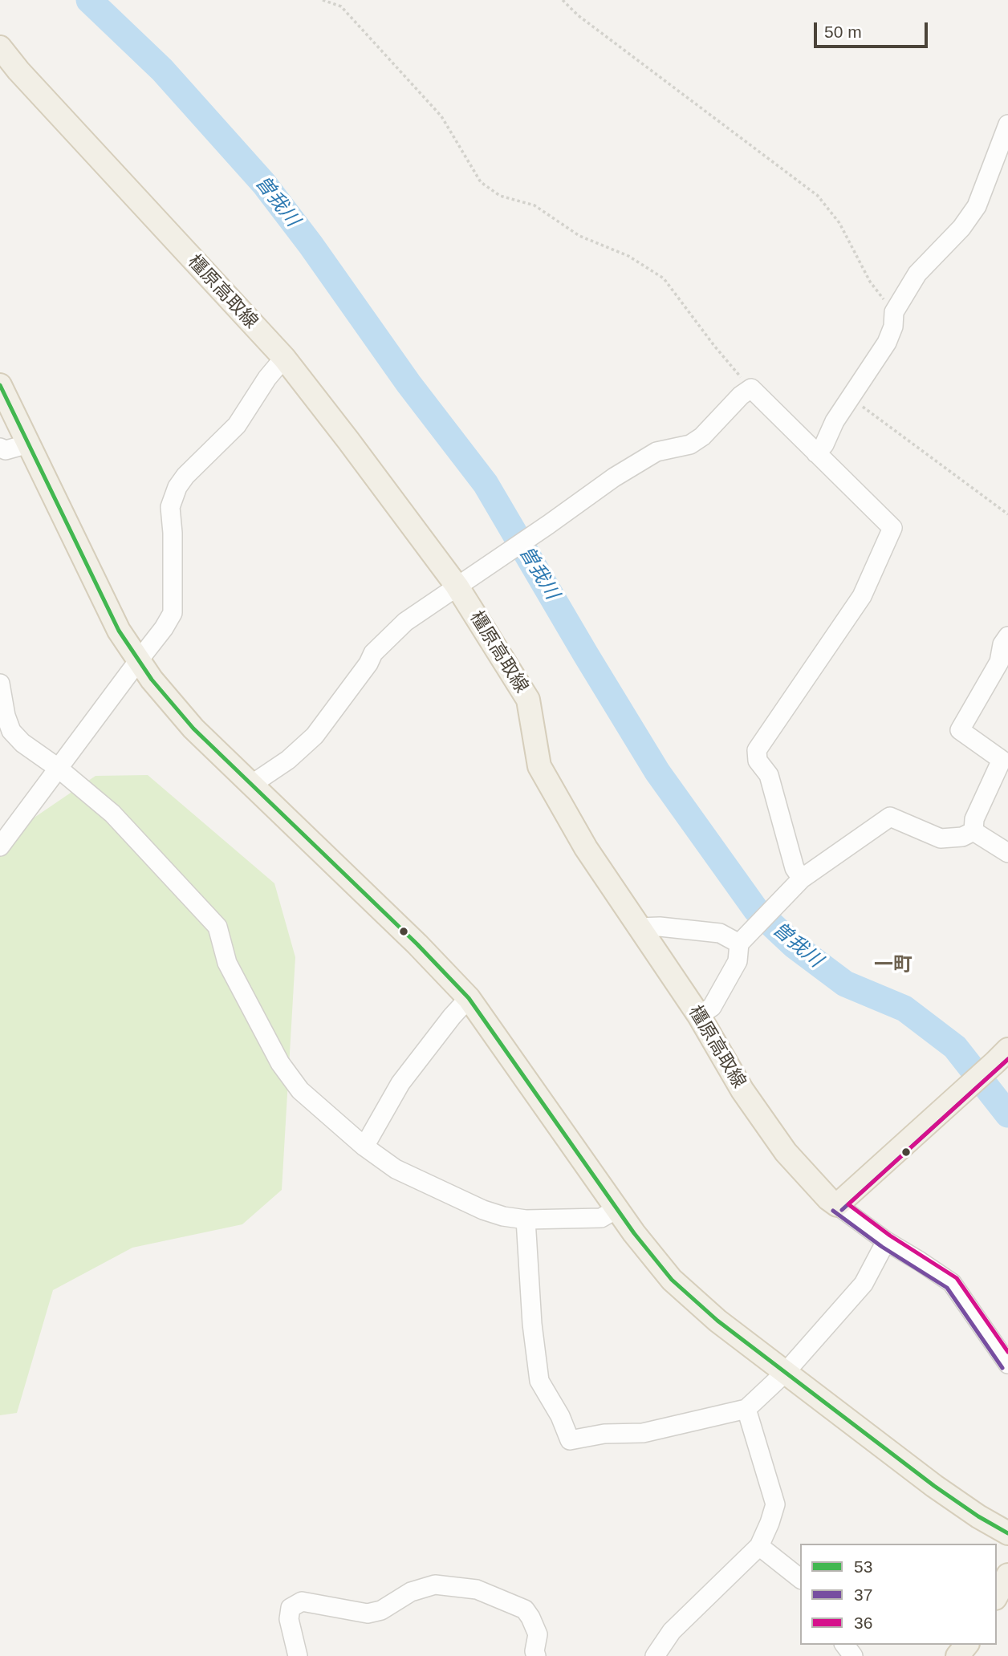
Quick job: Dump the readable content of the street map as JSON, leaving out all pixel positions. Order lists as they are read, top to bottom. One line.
{"streets":{"main road":["橿原高取線"]},"districts":["一町"],"water":["曽我川"],"lines":["transit line 53","transit line 37","transit line 36"],"legend":["53","37","36"],"scale_bar":"50 m"}
